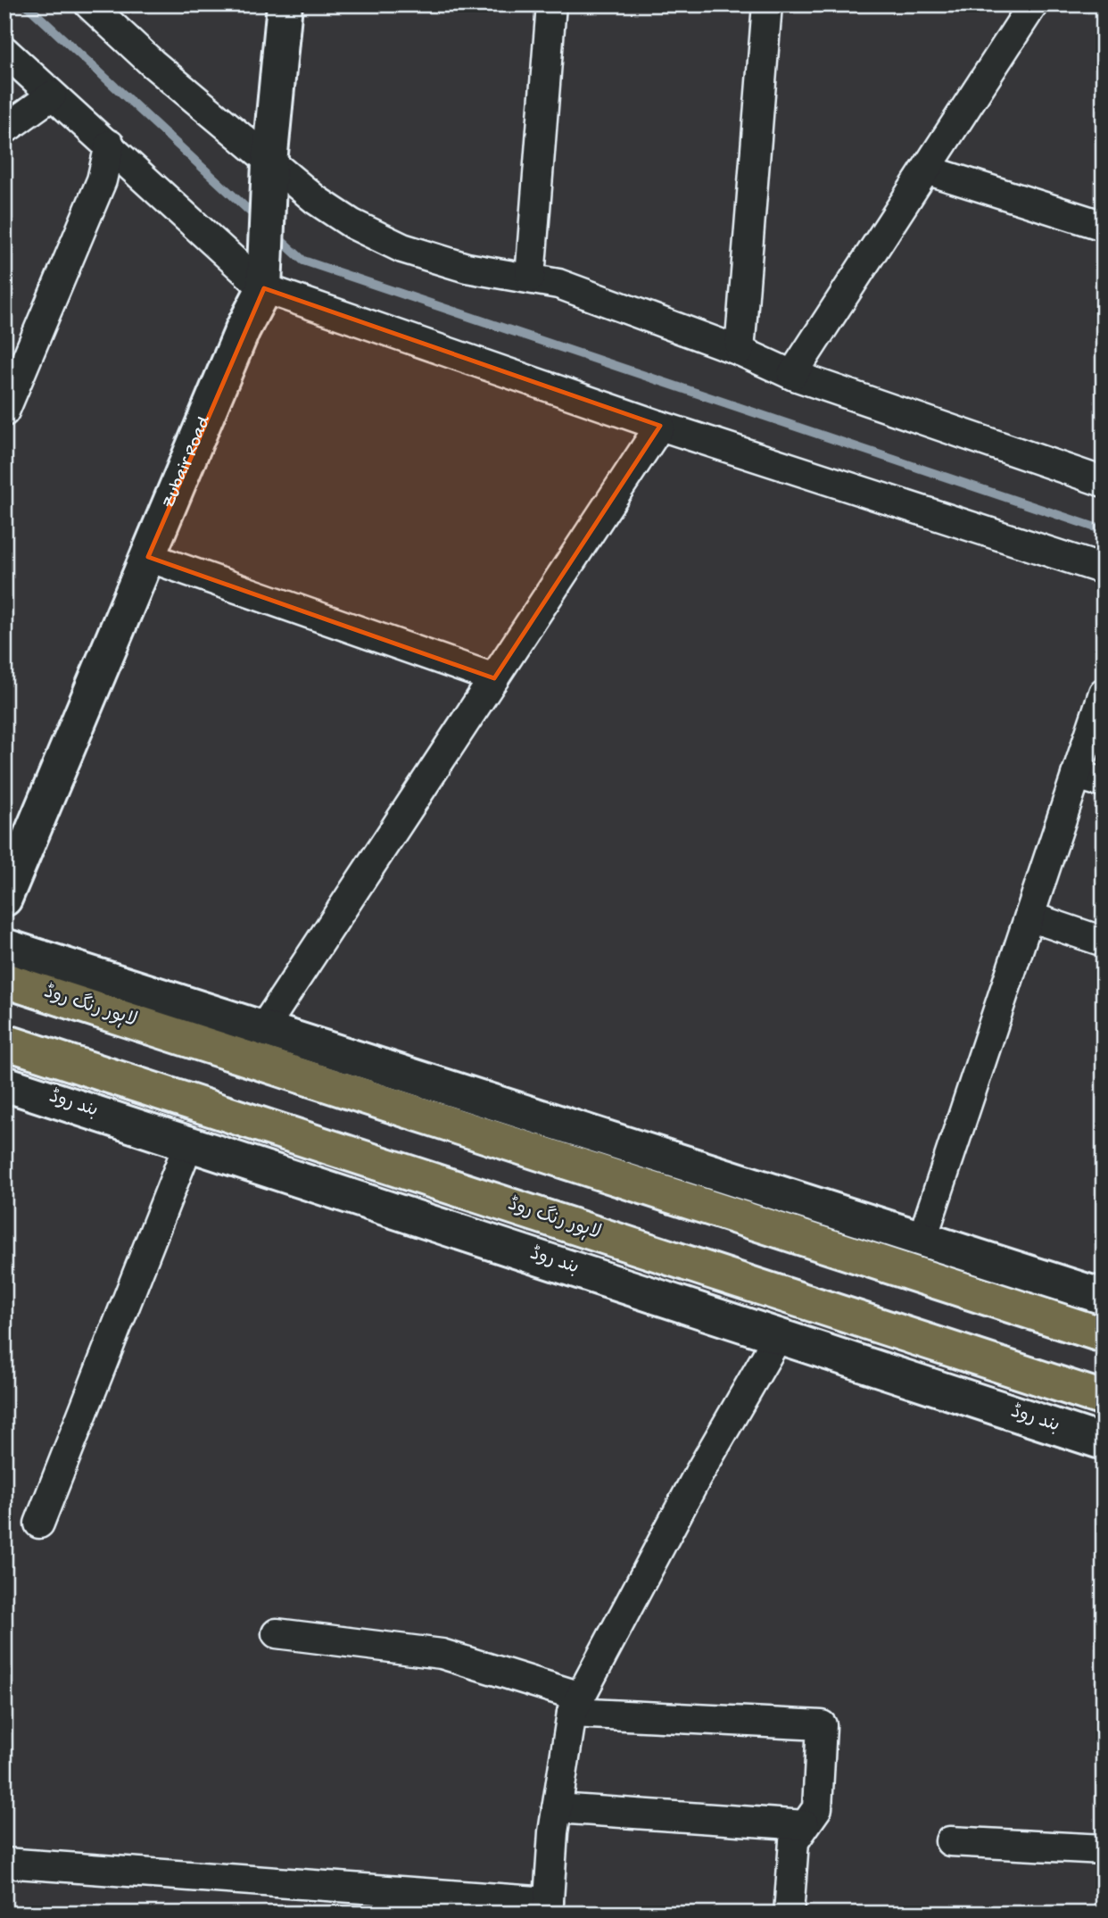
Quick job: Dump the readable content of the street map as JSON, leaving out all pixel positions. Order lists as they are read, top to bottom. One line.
{"streets":{"highway":["لاہور رنگ روڈ"],"main road":["Zubair Road","بند روڈ"]}}
